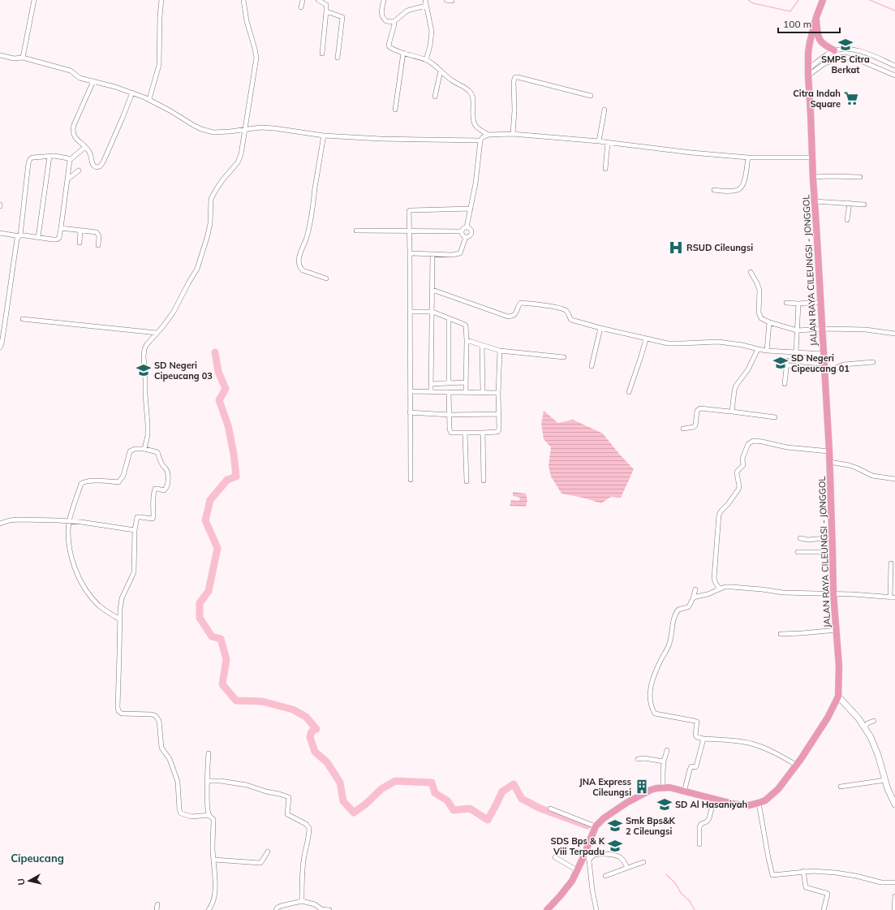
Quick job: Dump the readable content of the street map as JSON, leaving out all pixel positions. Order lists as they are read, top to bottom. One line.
{"streets":{"main road":["JALAN RAYA CILEUNGSI - JONGGOL"]},"districts":["Cipeucang"],"places":{"school or university":["SMPS Citra Berkat","SD Negeri Cipeucang 01","SD Negeri Cipeucang 03","SD Al Hasaniyah","Smk Bps&K 2 Cileungsi","SDS Bps & K Viii Terpadu"],"supermarket":["Citra Indah Square"],"hospital":["RSUD Cileungsi"],"building":["JNA Express Cileungsi"]},"scale_bar":"100 m","north":"left"}
